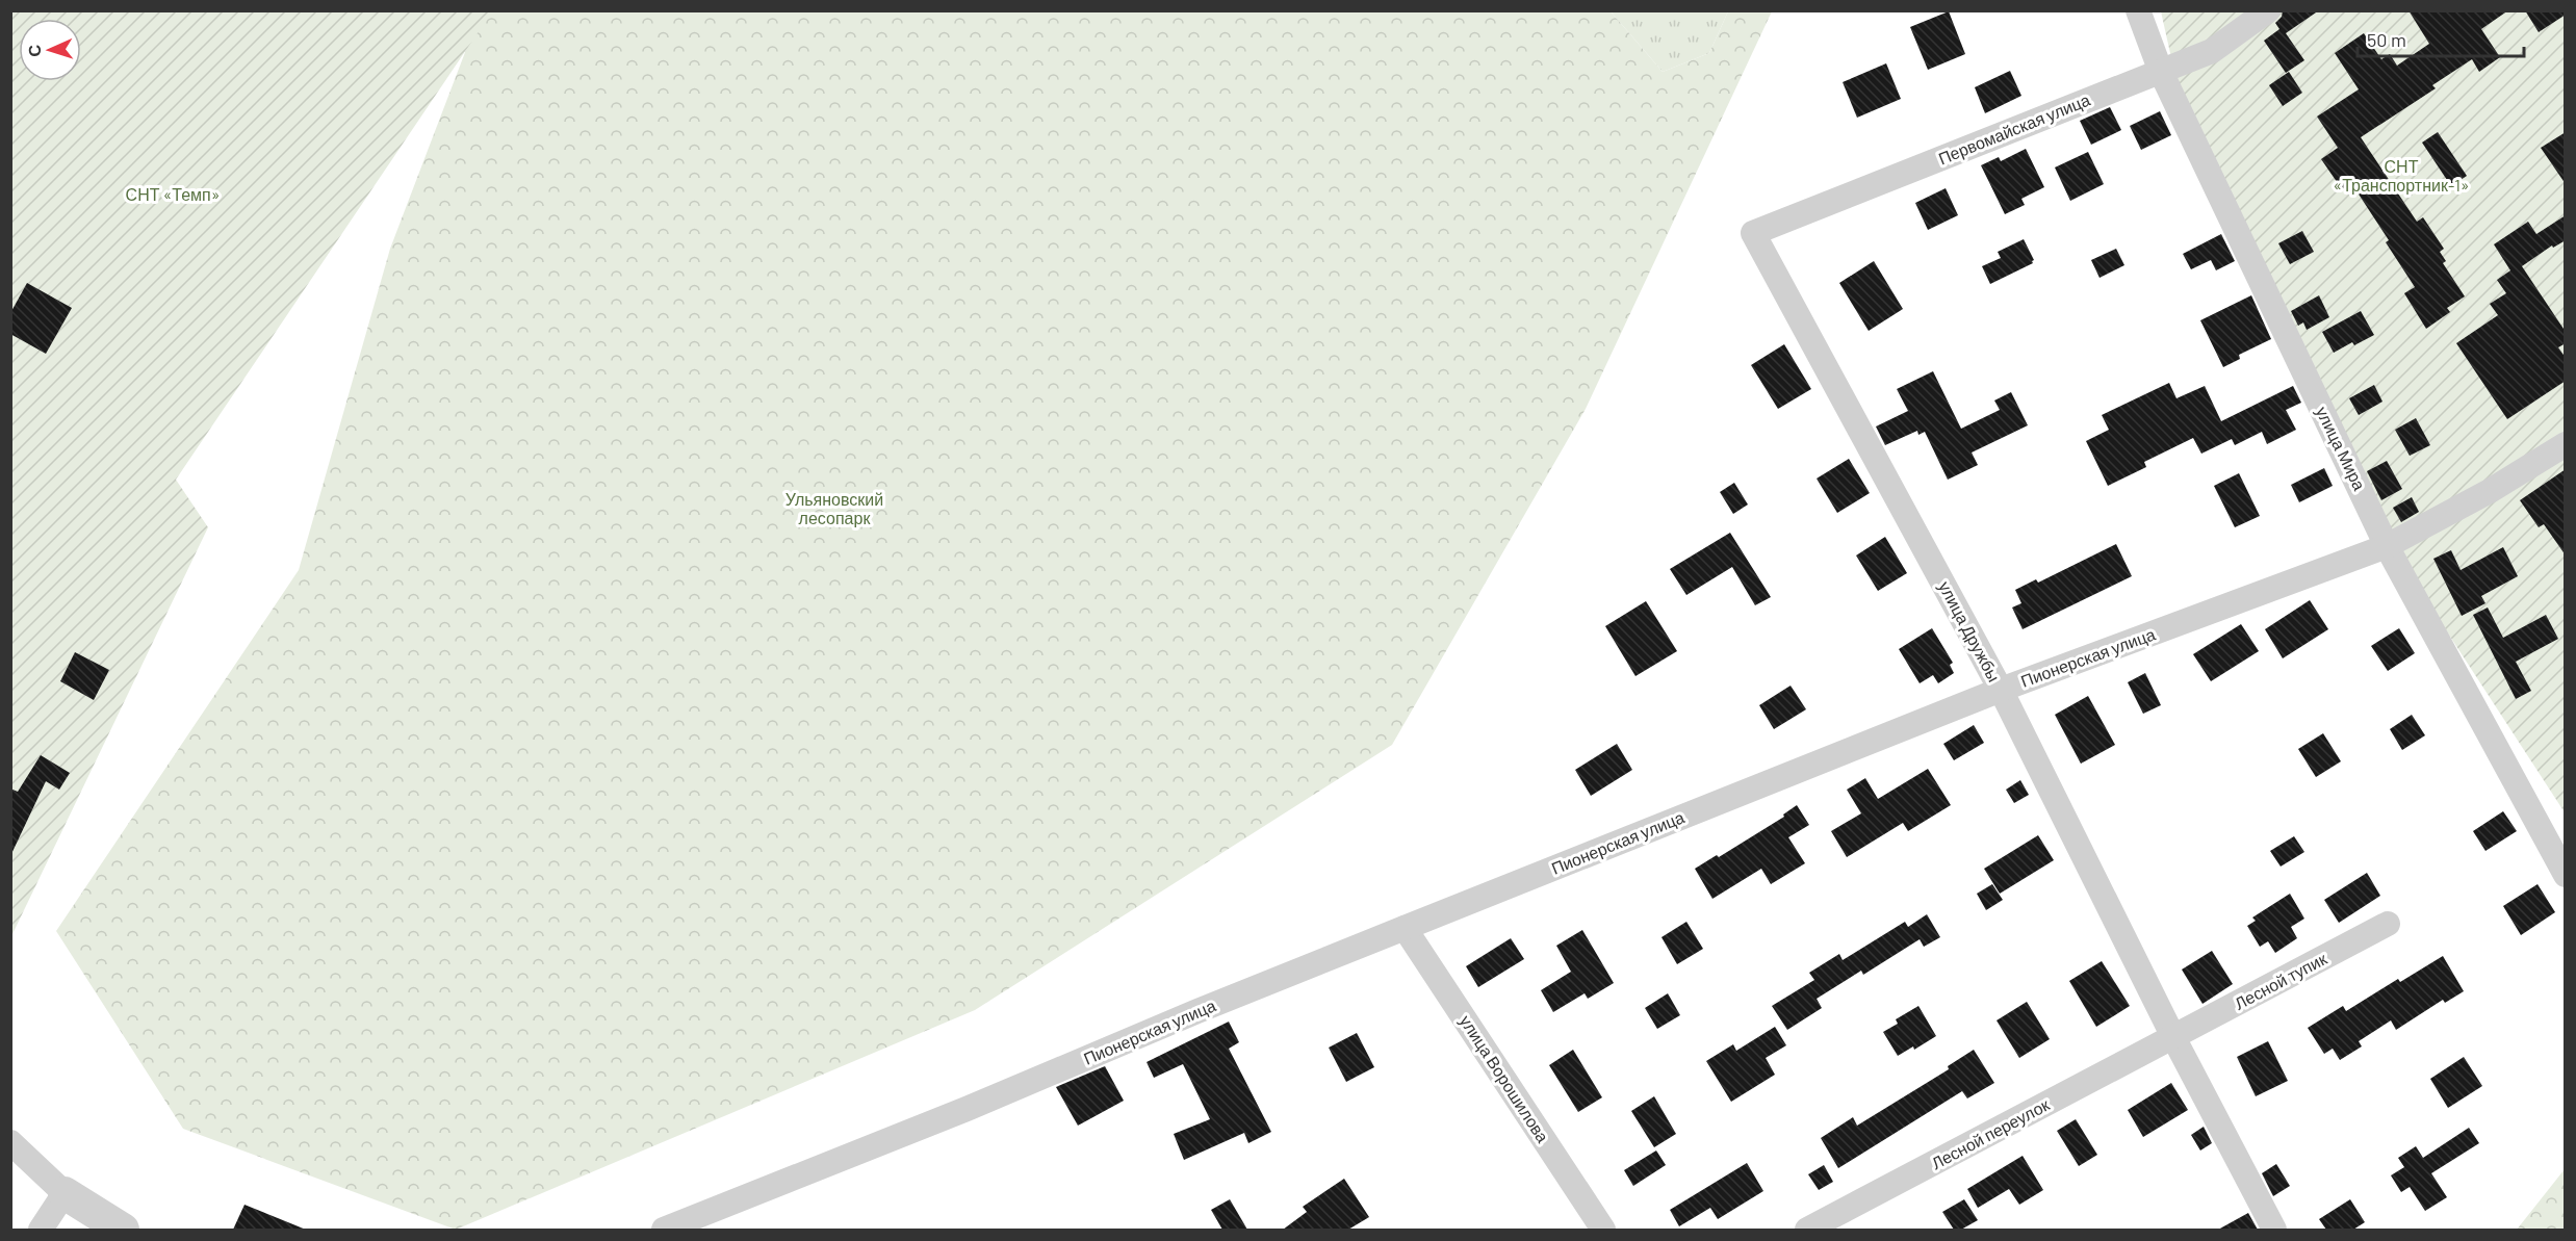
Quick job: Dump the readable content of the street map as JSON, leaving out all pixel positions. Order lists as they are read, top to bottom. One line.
{"streets":{"street":["Первомайская улица","улица Мира","улица Дружбы","Пионерская улица","Лесной тупик","улица Ворошилова","Лесной переулок"]},"crossings":[["Первомайская улица","улица Мира"],["Первомайская улица","улица Дружбы"],["улица Мира","Пионерская улица"],["улица Дружбы","Пионерская улица"],["улица Дружбы","Лесной тупик"],["улица Дружбы","Лесной переулок"],["Пионерская улица","улица Ворошилова"],["Лесной тупик","Лесной переулок"]],"parks":["СНТ «Транспортник-1»","СНТ «Темп»","Ульяновский лесопарк"],"scale_bar":"50 m","north":"left"}
